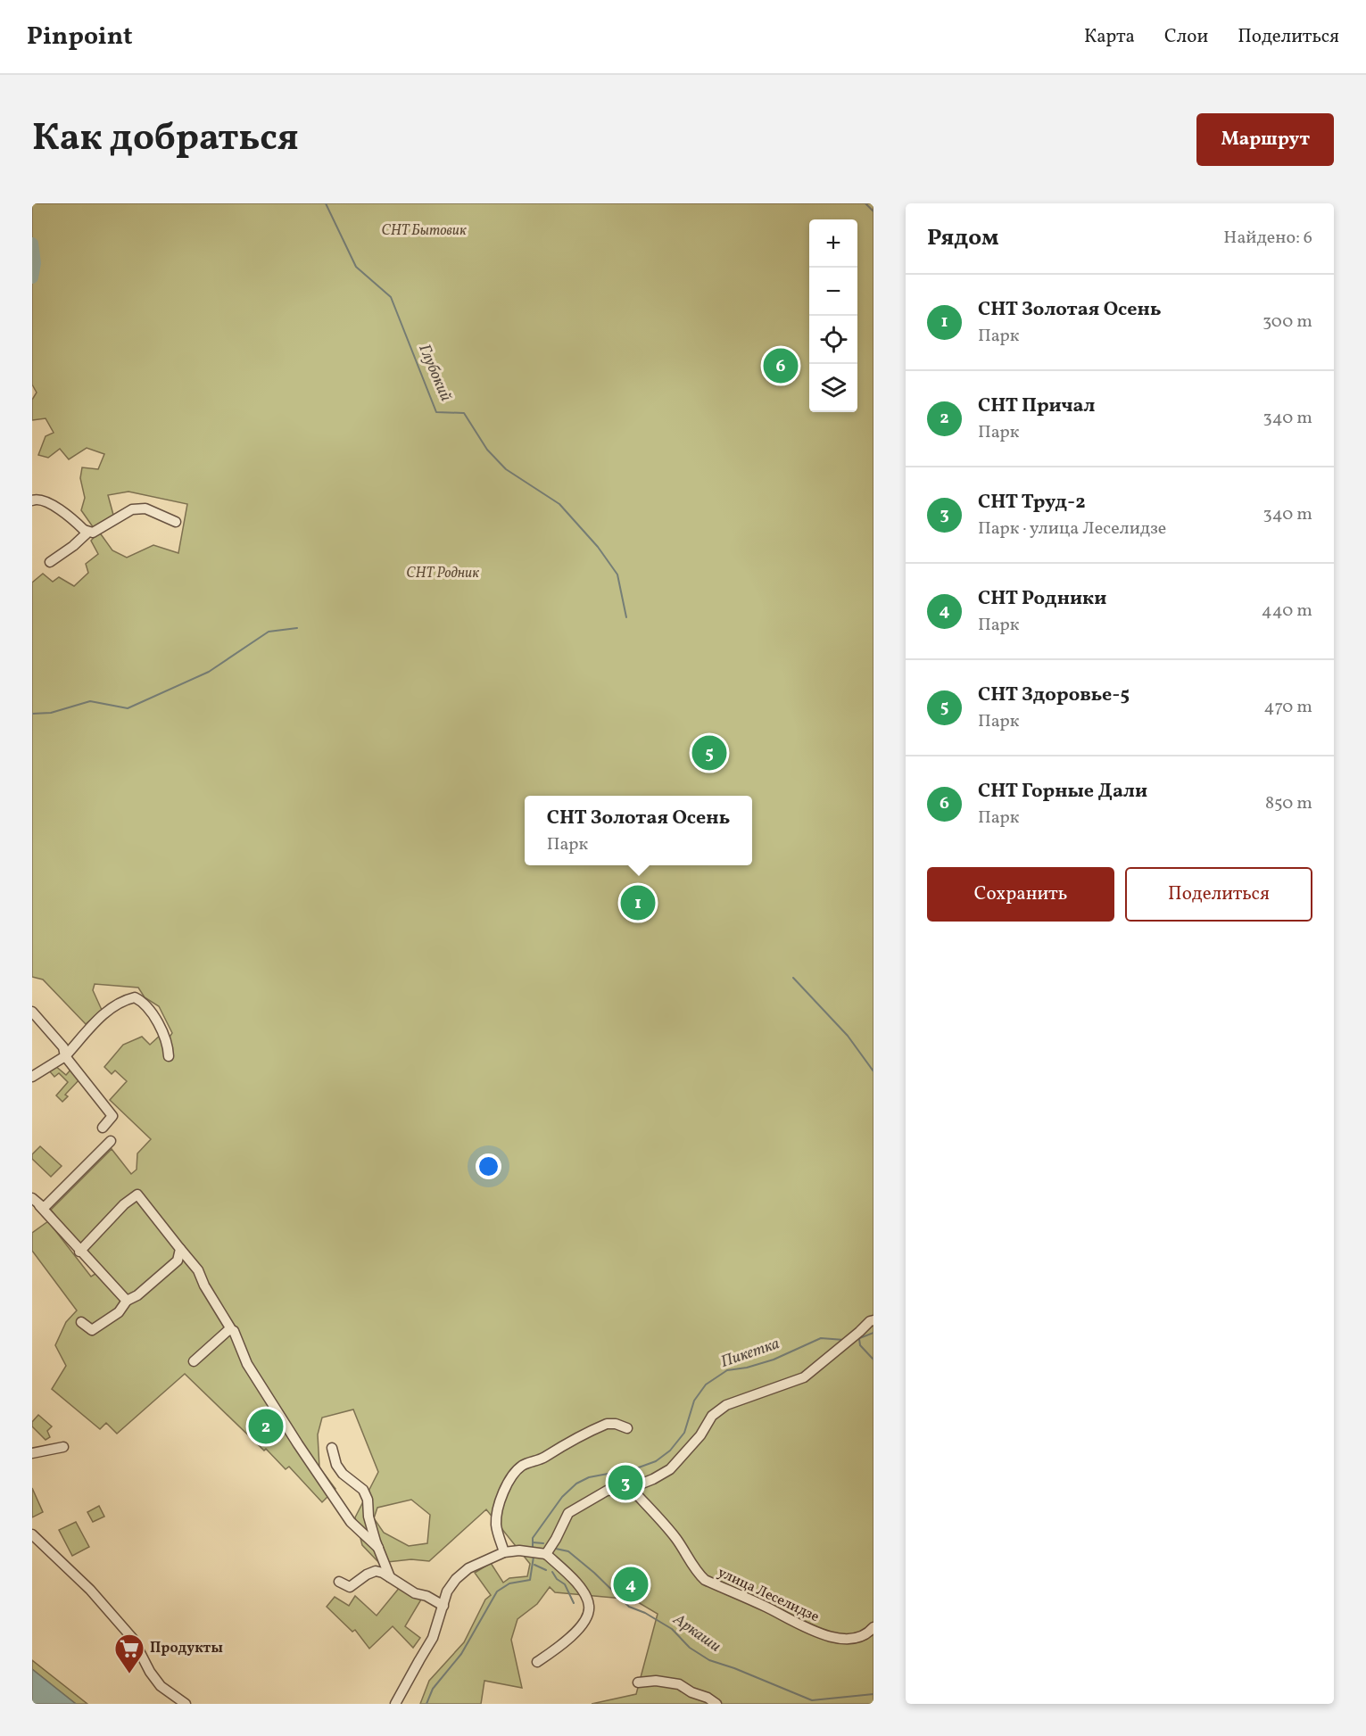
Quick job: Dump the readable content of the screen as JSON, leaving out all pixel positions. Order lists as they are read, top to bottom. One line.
{"streets":{"street":["улица Леселидзе"]},"water":["Глубокий","Пикетка","Аркаши"],"parks":["СНТ Бытовик","СНТ Родник"],"places":{"supermarket":["Продукты"]},"page":{"header":"Pinpoint","nav":["Карта","Слои","Поделиться"],"title":"Как добраться","buttons":["Маршрут",["Сохранить","Поделиться"]],"heading":["Рядом","Найдено: 6"],"map_buttons":["+","−"],"list":[{"mark":"1","name":"СНТ Золотая Осень","note":"Парк","value":"300 m"},{"mark":"2","name":"СНТ Причал","note":"Парк","value":"340 m"},{"mark":"3","name":"СНТ Труд-2","note":"Парк · улица Леселидзе","value":"340 m"},{"mark":"4","name":"СНТ Родники","note":"Парк","value":"440 m"},{"mark":"5","name":"СНТ Здоровье-5","note":"Парк","value":"470 m"},{"mark":"6","name":"СНТ Горные Дали","note":"Парк","value":"850 m"}],"pins":["6","5","1","2","3","4"],"popup":["СНТ Золотая Осень","Парк"]}}
